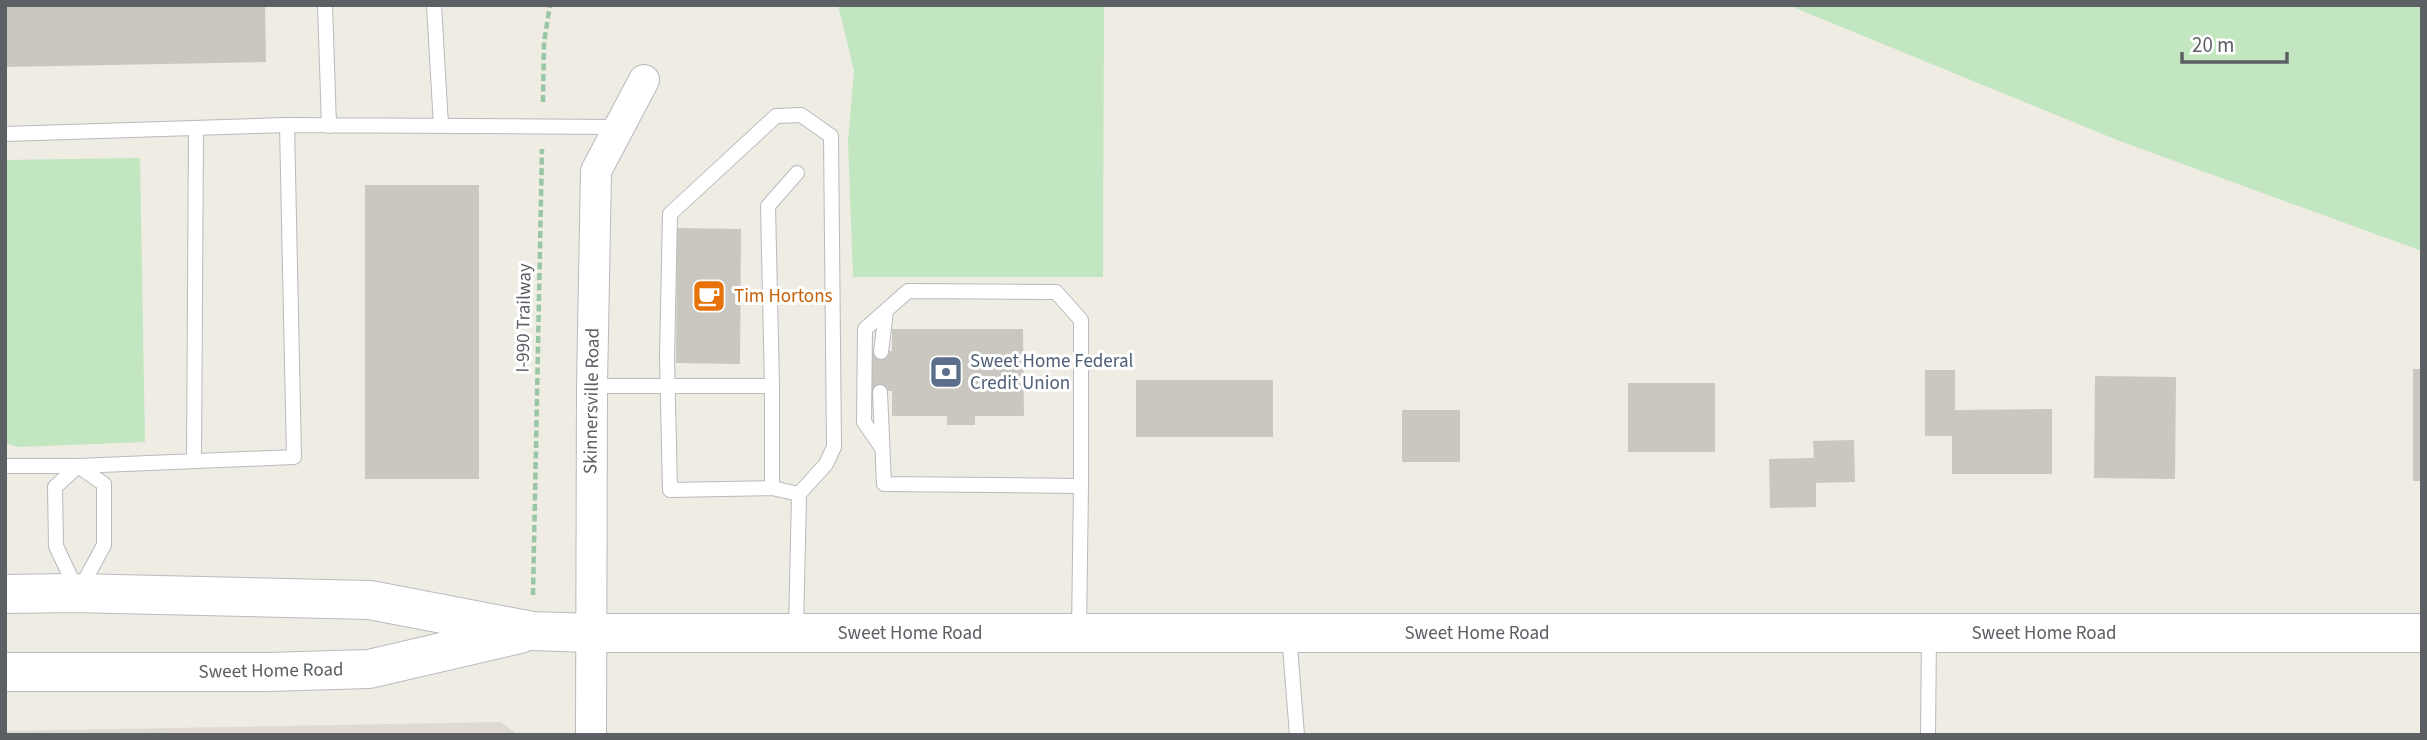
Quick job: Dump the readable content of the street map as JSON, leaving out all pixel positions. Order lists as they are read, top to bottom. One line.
{"streets":{"main road":["Sweet Home Road"],"street":["Skinnersville Road"],"path":["I-990 Trailway"]},"crossings":[["I-990 Trailway","Sweet Home Road"],["Skinnersville Road","Sweet Home Road"]],"places":{"cafe":["Tim Hortons"],"bank":["Sweet Home Federal Credit Union"]},"scale_bar":"20 m"}
